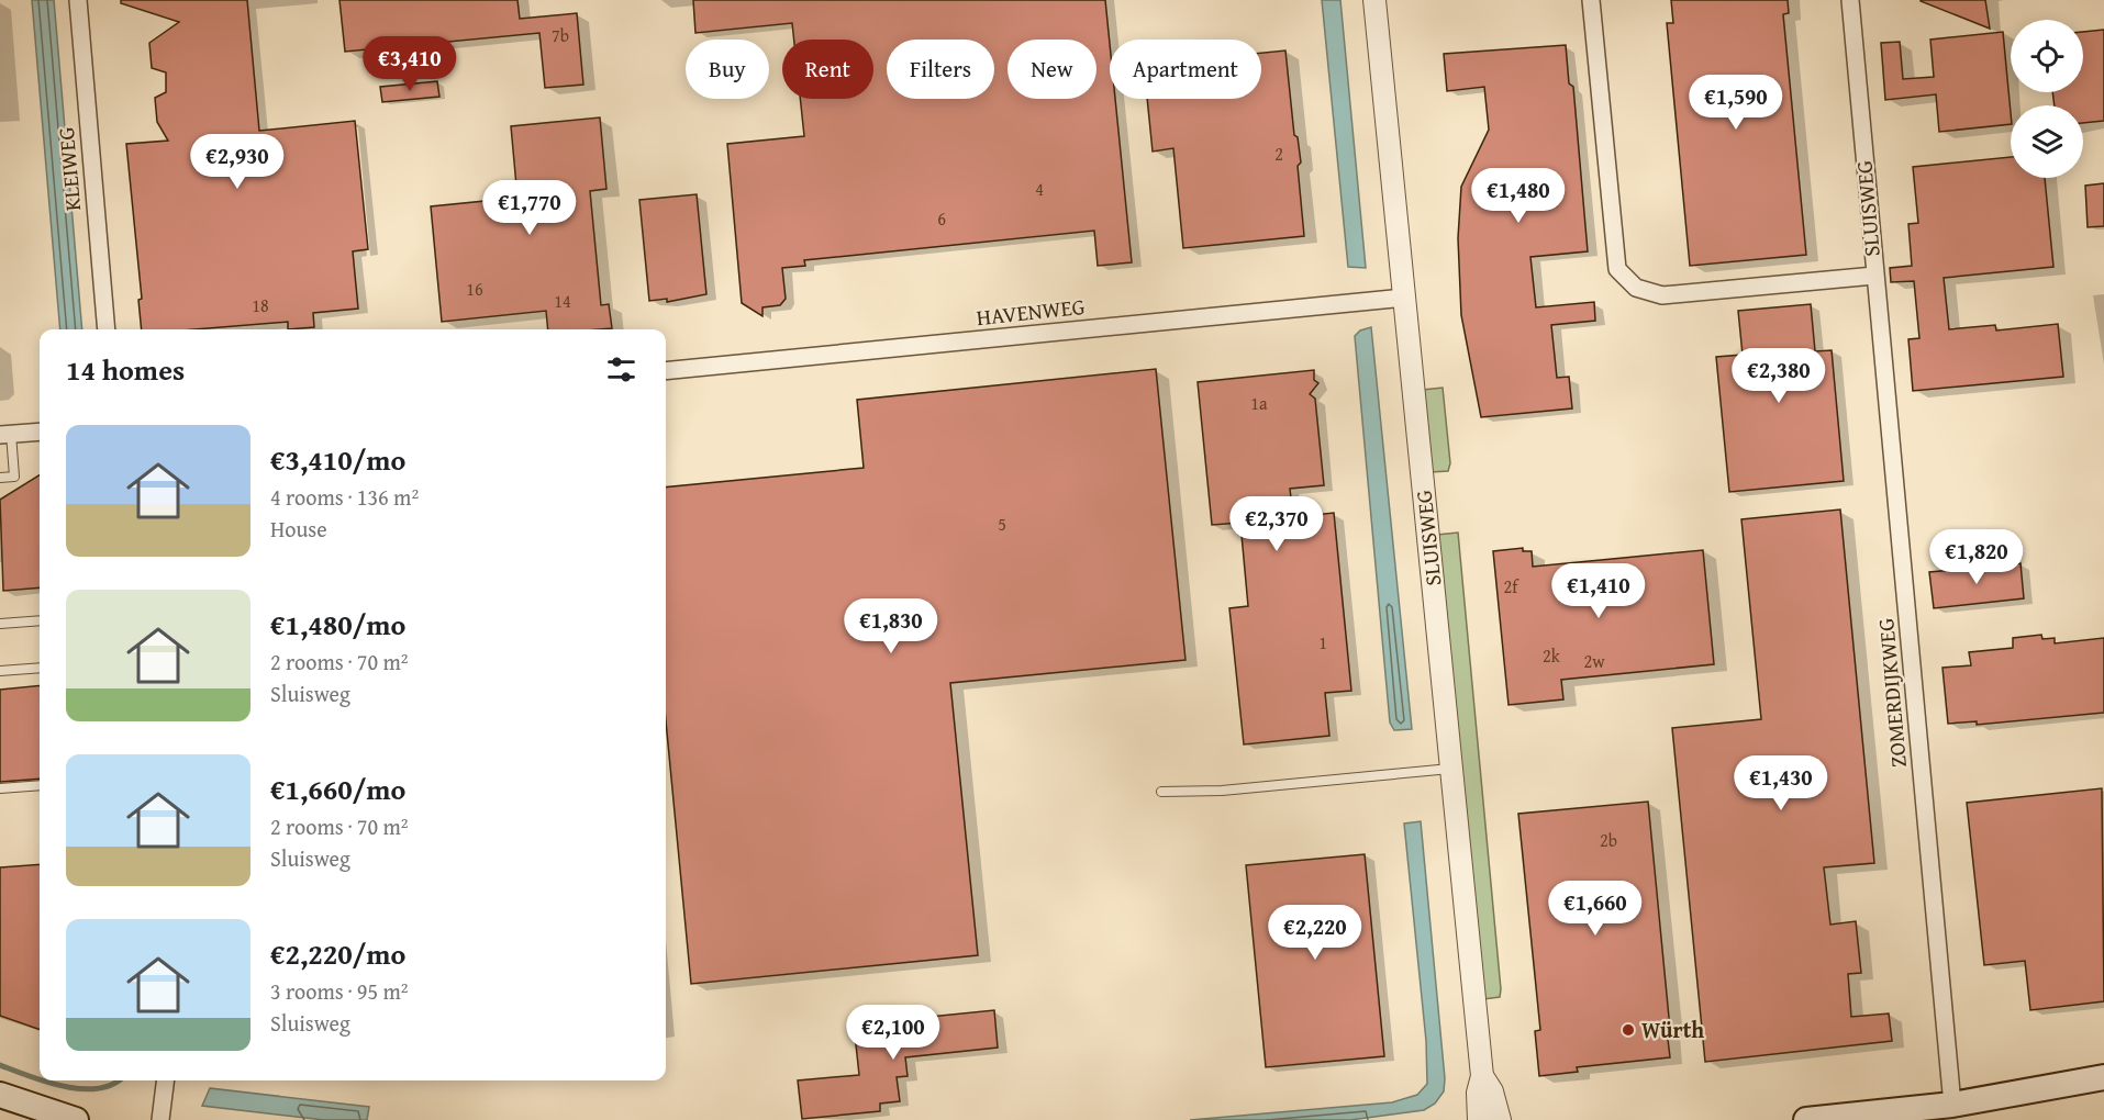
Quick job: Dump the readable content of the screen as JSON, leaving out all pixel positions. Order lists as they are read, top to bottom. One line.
{"streets":{"street":["KLEIWEG","SLUISWEG","HAVENWEG","ZOMERDIJKWEG"]},"crossings":[["SLUISWEG","HAVENWEG"],["SLUISWEG","ZOMERDIJKWEG"]],"places":["Würth"],"house_numbers":["7b","2","4","6","16","14","18","1a","5","2f","1","2k","2w","2b"],"page":{"price":["€3,410","€1,590","€2,930","€1,480","€1,770","€2,380","€2,370","€1,820","€1,410","€1,830","€1,430","€1,660","€2,220","€2,100"],"chip":["Buy","Rent","Filters","New","Apartment"],"heading":"14 homes","list":[{"name":"€3,410/mo","note":"4 rooms · 136 m² · House"},{"name":"€1,480/mo","note":"2 rooms · 70 m² · Sluisweg"},{"name":"€1,660/mo","note":"2 rooms · 70 m² · Sluisweg"},{"name":"€2,220/mo","note":"3 rooms · 95 m² · Sluisweg"}]}}
